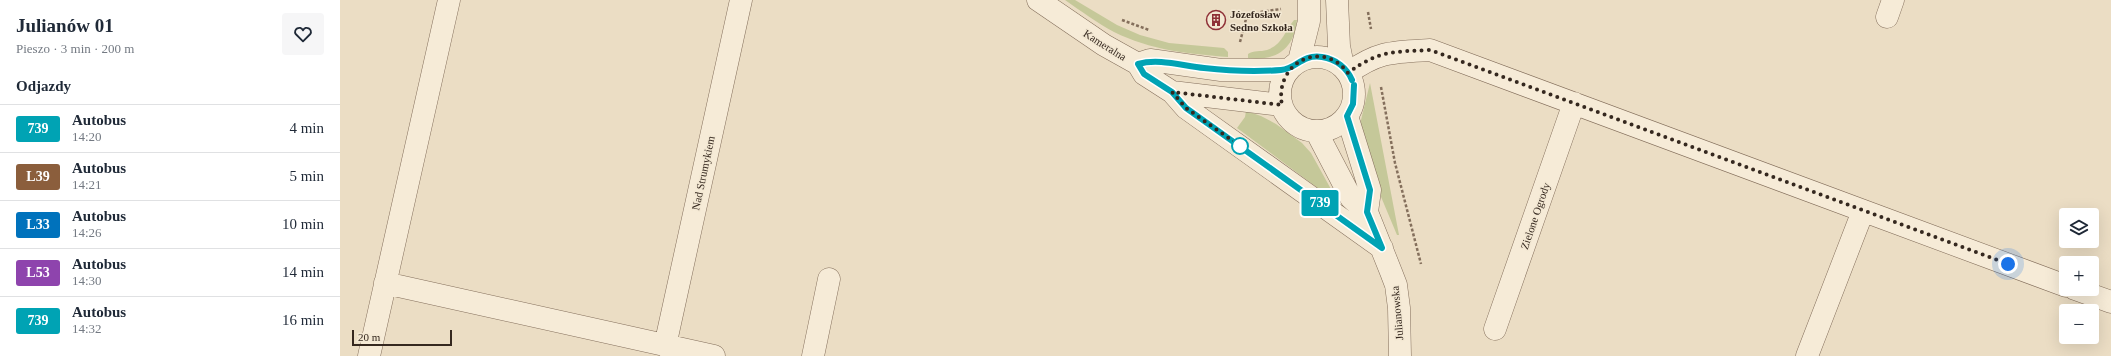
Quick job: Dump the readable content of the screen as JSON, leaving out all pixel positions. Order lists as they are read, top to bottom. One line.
{"streets":{"street":["Kameralna","Nad Strumykiem","Zielone Ogrody","Julianowska"]},"crossings":[["Kameralna","Julianowska"]],"places":{"building":["Józefosław Sedno Szkoła"]},"lines":["bus line 739"],"scale_bar":"20 m","page":{"heading":[["Julianów 01","Pieszo · 3 min · 200 m"],"Odjazdy"],"on_map":"739","list":[{"mark":"739","name":"Autobus","note":"14:20","value":"4 min"},{"mark":"L39","name":"Autobus","note":"14:21","value":"5 min"},{"mark":"L33","name":"Autobus","note":"14:26","value":"10 min"},{"mark":"L53","name":"Autobus","note":"14:30","value":"14 min"},{"mark":"739","name":"Autobus","note":"14:32","value":"16 min"}],"map_buttons":["+","−"],"scale":"20 m"}}
